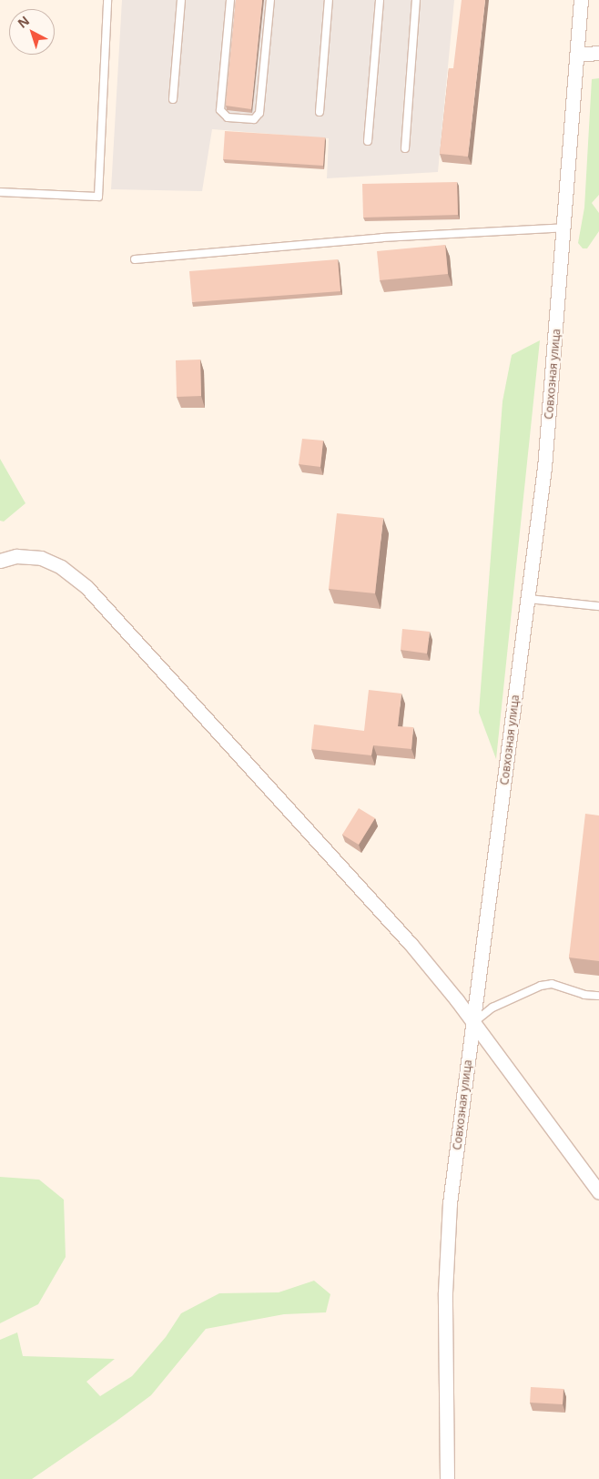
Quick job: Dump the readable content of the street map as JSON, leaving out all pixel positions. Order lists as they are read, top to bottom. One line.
{"streets":{"street":["Совхозная улица"]},"north":"top left"}
